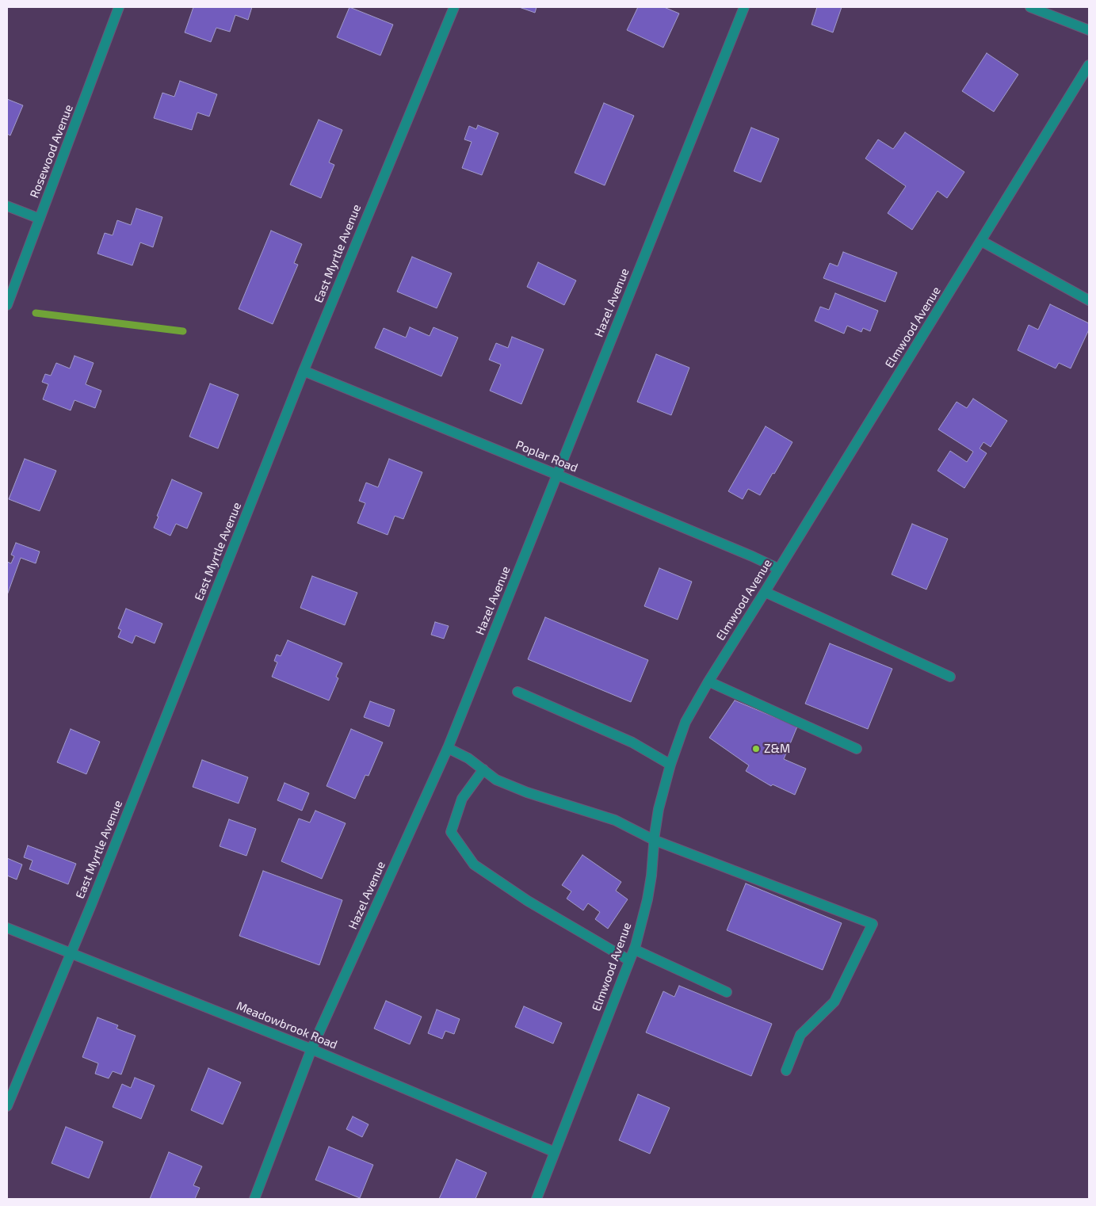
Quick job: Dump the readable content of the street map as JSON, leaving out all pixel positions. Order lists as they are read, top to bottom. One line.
{"streets":{"street":["Rosewood Avenue","East Myrtle Avenue","Hazel Avenue","Elmwood Avenue","Poplar Road","Meadowbrook Road"]},"crossings":[["East Myrtle Avenue","Poplar Road"],["East Myrtle Avenue","Meadowbrook Road"],["Hazel Avenue","Poplar Road"],["Hazel Avenue","Meadowbrook Road"],["Elmwood Avenue","Poplar Road"],["Elmwood Avenue","Meadowbrook Road"]],"places":["Z&M"]}
